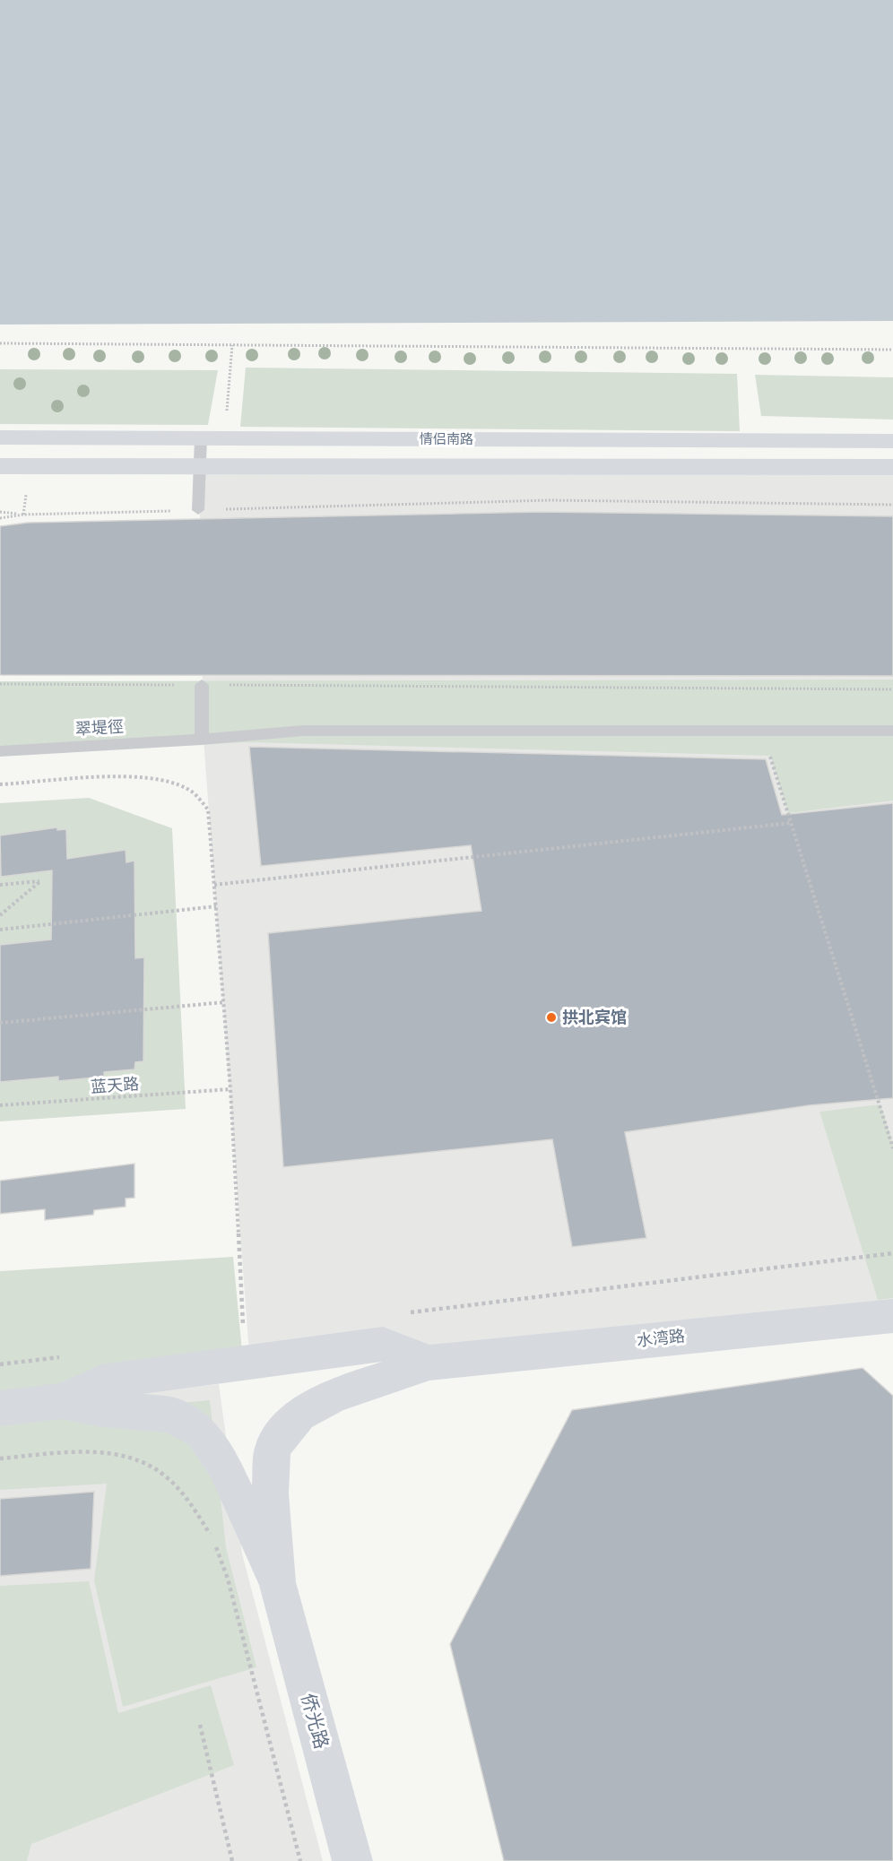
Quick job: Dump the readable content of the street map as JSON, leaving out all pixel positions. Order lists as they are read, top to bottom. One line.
{"streets":{"main road":["情侣南路","水湾路","侨光路"],"lane":["翠堤徑"],"path":["蓝天路"]},"places":["拱北宾馆"]}
